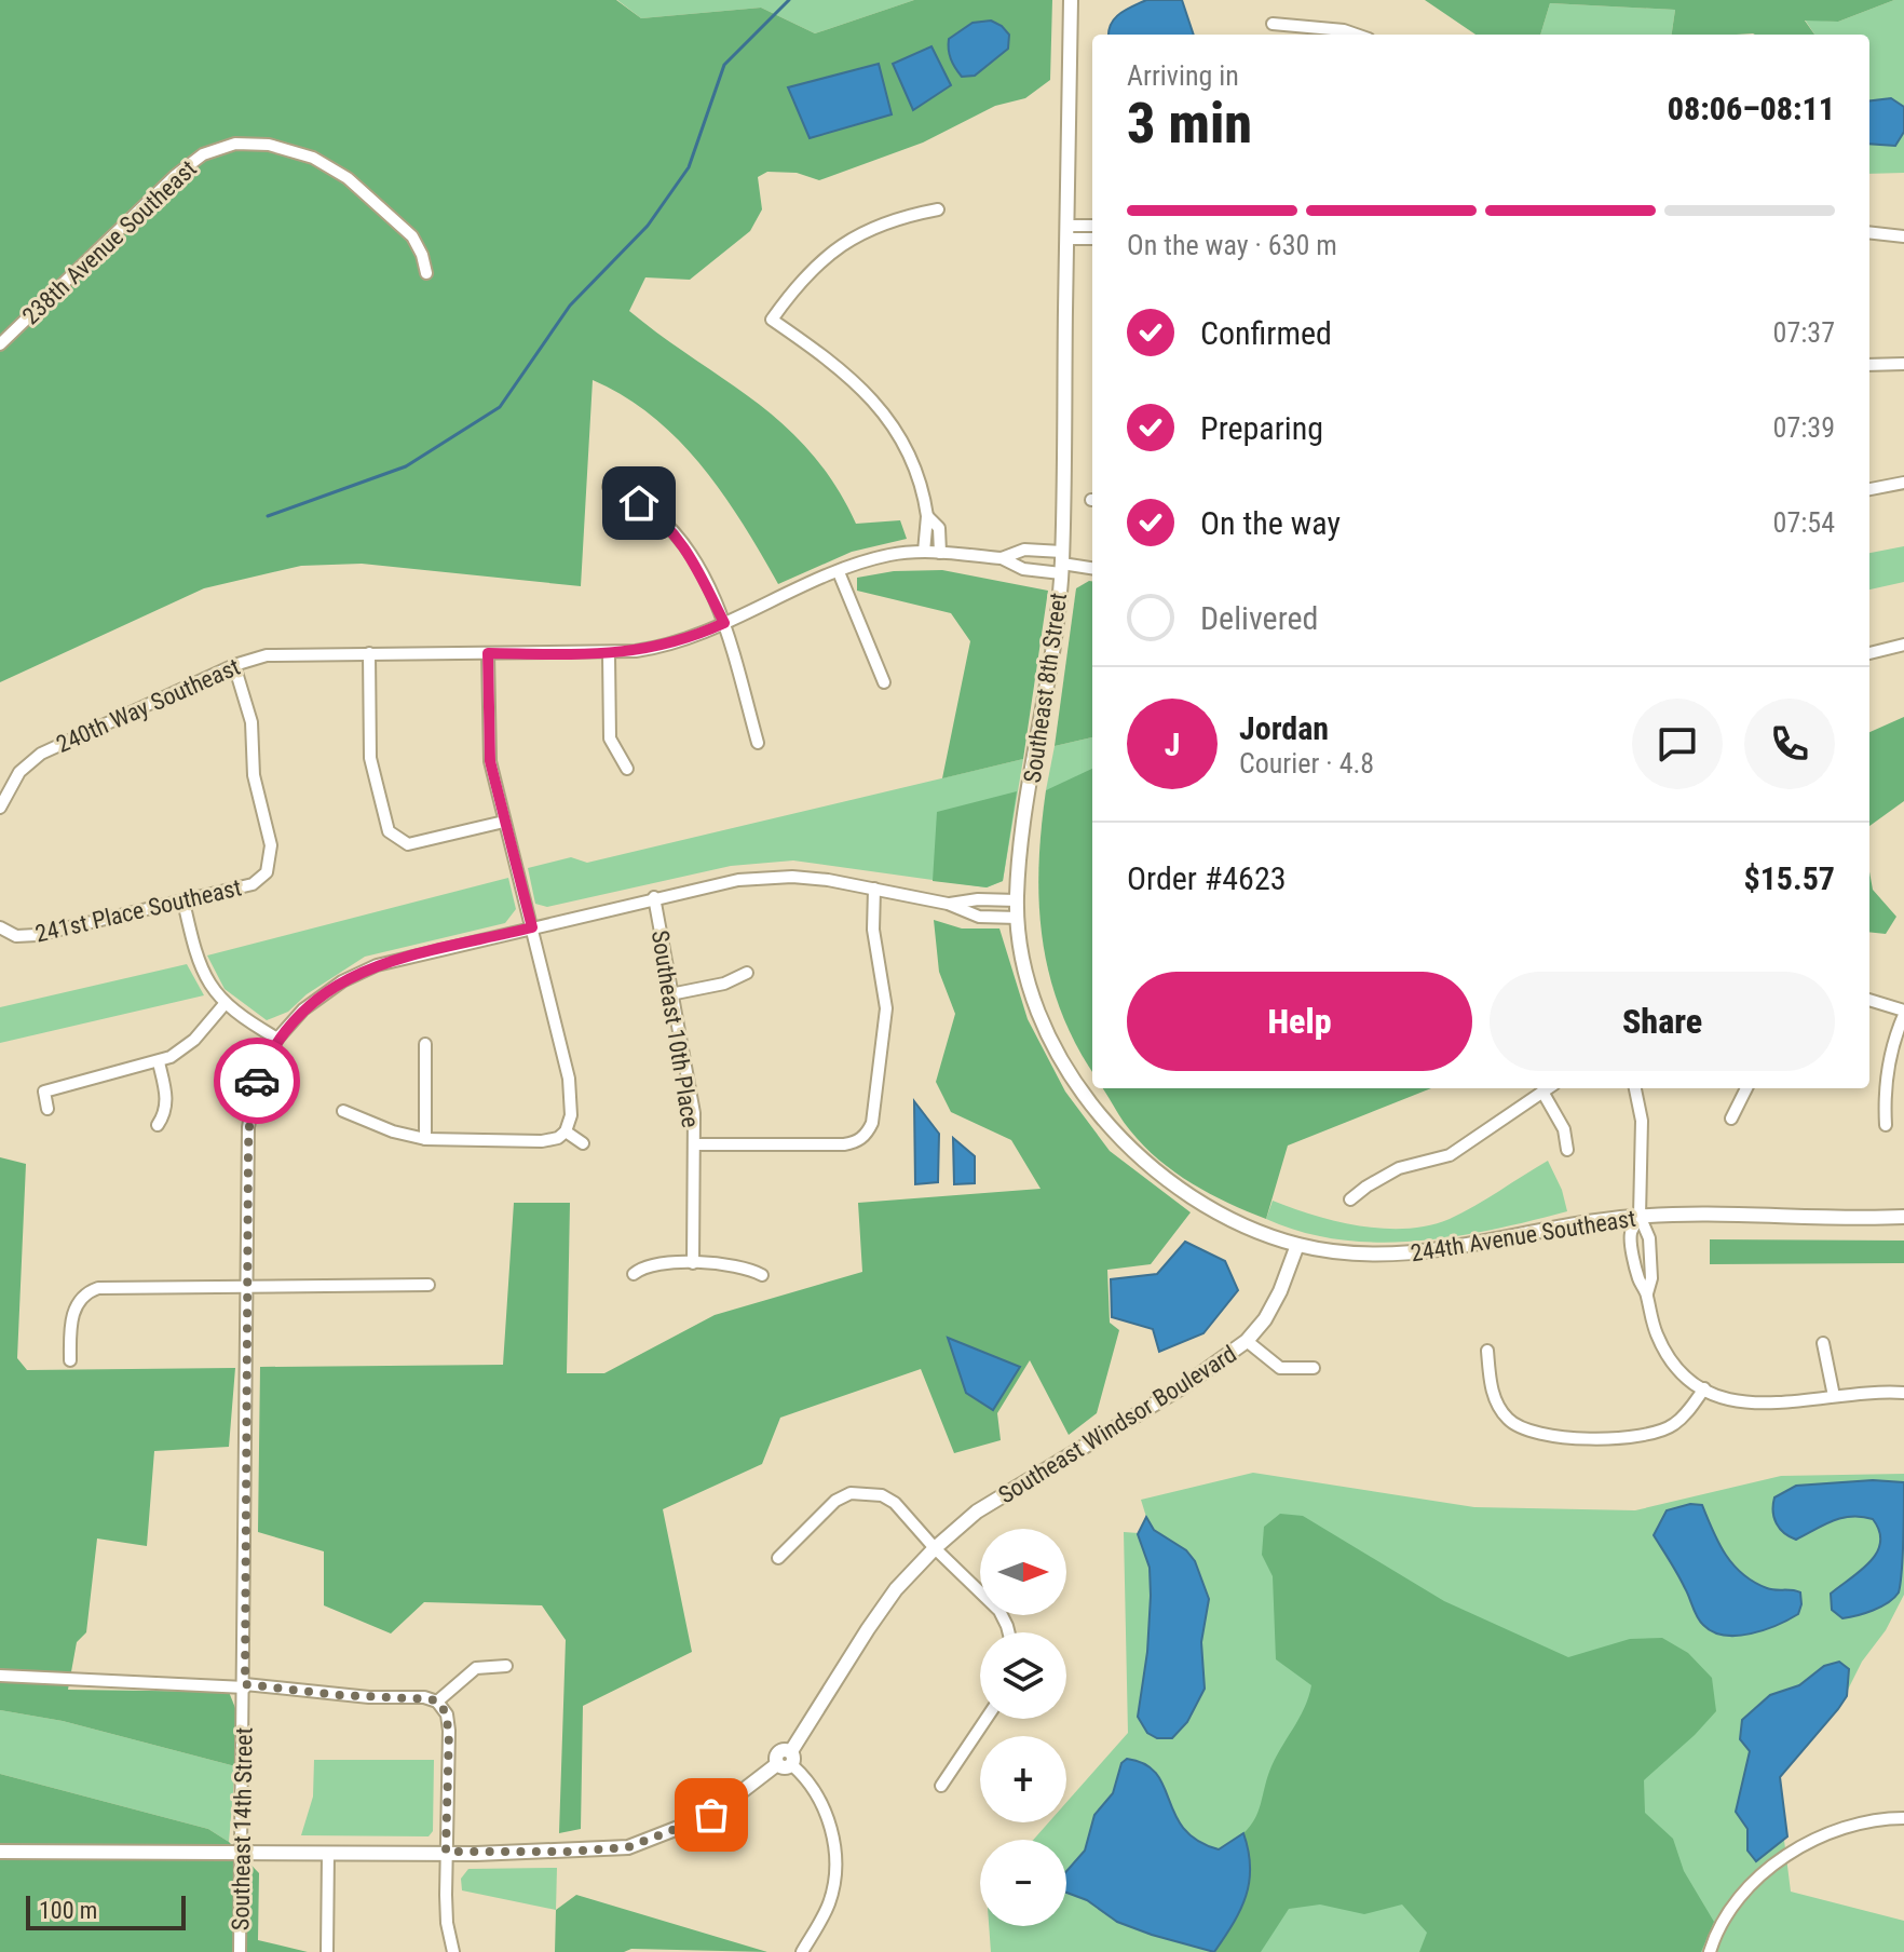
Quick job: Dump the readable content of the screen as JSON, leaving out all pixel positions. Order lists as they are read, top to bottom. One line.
{"streets":{"street":["238th Avenue Southeast","Southeast 8th Street","240th Way Southeast","241st Place Southeast","Southeast 10th Place","244th Avenue Southeast","Southeast Windsor Boulevard","Southeast 14th Street"]},"crossings":[["Southeast 8th Street","240th Way Southeast"],["Southeast 8th Street","244th Avenue Southeast"],["Southeast 8th Street","Southeast Windsor Boulevard"],["240th Way Southeast","241st Place Southeast"],["Southeast 10th Place","Southeast 14th Street"],["244th Avenue Southeast","Southeast Windsor Boulevard"],["Southeast Windsor Boulevard","Southeast 14th Street"]],"scale_bar":"100 m","north":"right","page":{"heading":["3 min","Arriving in","08:06–08:11"],"panel":["Jordan","Courier · 4.8","Order #4623","$15.57"],"bar":"On the way · 630 m","list":[["Confirmed","07:37"],["Preparing","07:39"],["On the way","07:54"],"Delivered"],"round":"J","buttons":["Help","Share"],"map_buttons":["+","−"],"scale":"100 m"}}
